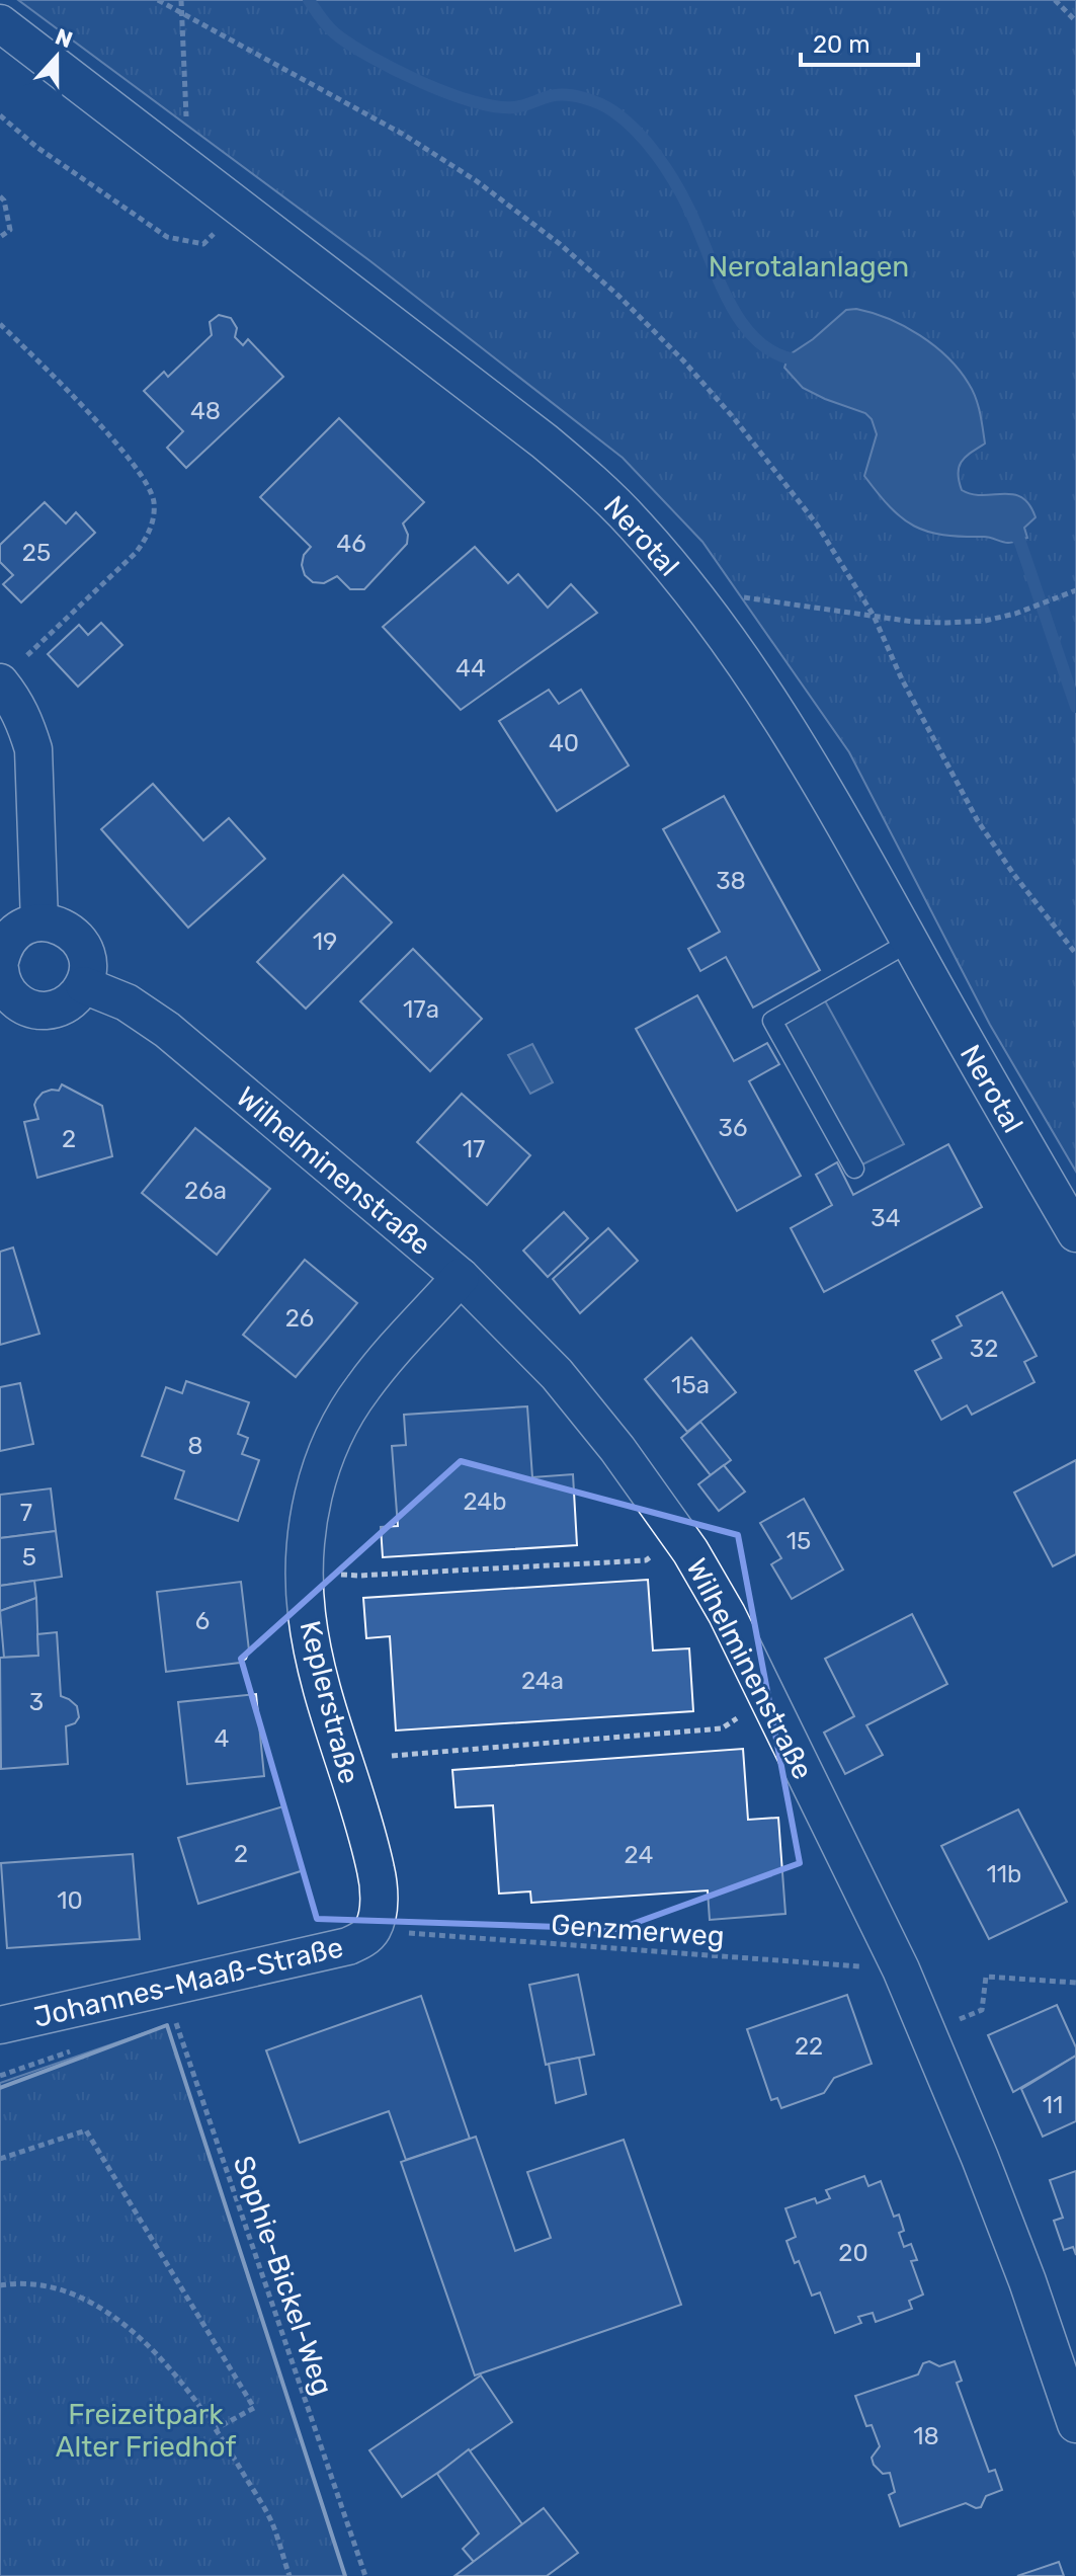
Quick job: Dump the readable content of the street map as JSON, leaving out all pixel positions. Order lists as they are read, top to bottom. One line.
{"streets":{"street":["Nerotal","Wilhelminenstraße","Keplerstraße","Johannes-Maaß-Straße"],"path":["Genzmerweg","Sophie-Bickel-Weg"]},"crossings":[["Wilhelminenstraße","Keplerstraße"],["Wilhelminenstraße","Genzmerweg"],["Keplerstraße","Genzmerweg"],["Keplerstraße","Johannes-Maaß-Straße"],["Genzmerweg","Johannes-Maaß-Straße"],["Johannes-Maaß-Straße","Sophie-Bickel-Weg"]],"parks":["Nerotalanlagen","Freizeitpark Alter Friedhof"],"house_numbers":["48","46","25","44","40","38","19","17a","36","2","17","26a","34","26","32","15a","8","24b","7","15","5","6","24a","3","4","2","24","11b","10","22","11","20","18"],"scale_bar":"20 m","north":"top"}
